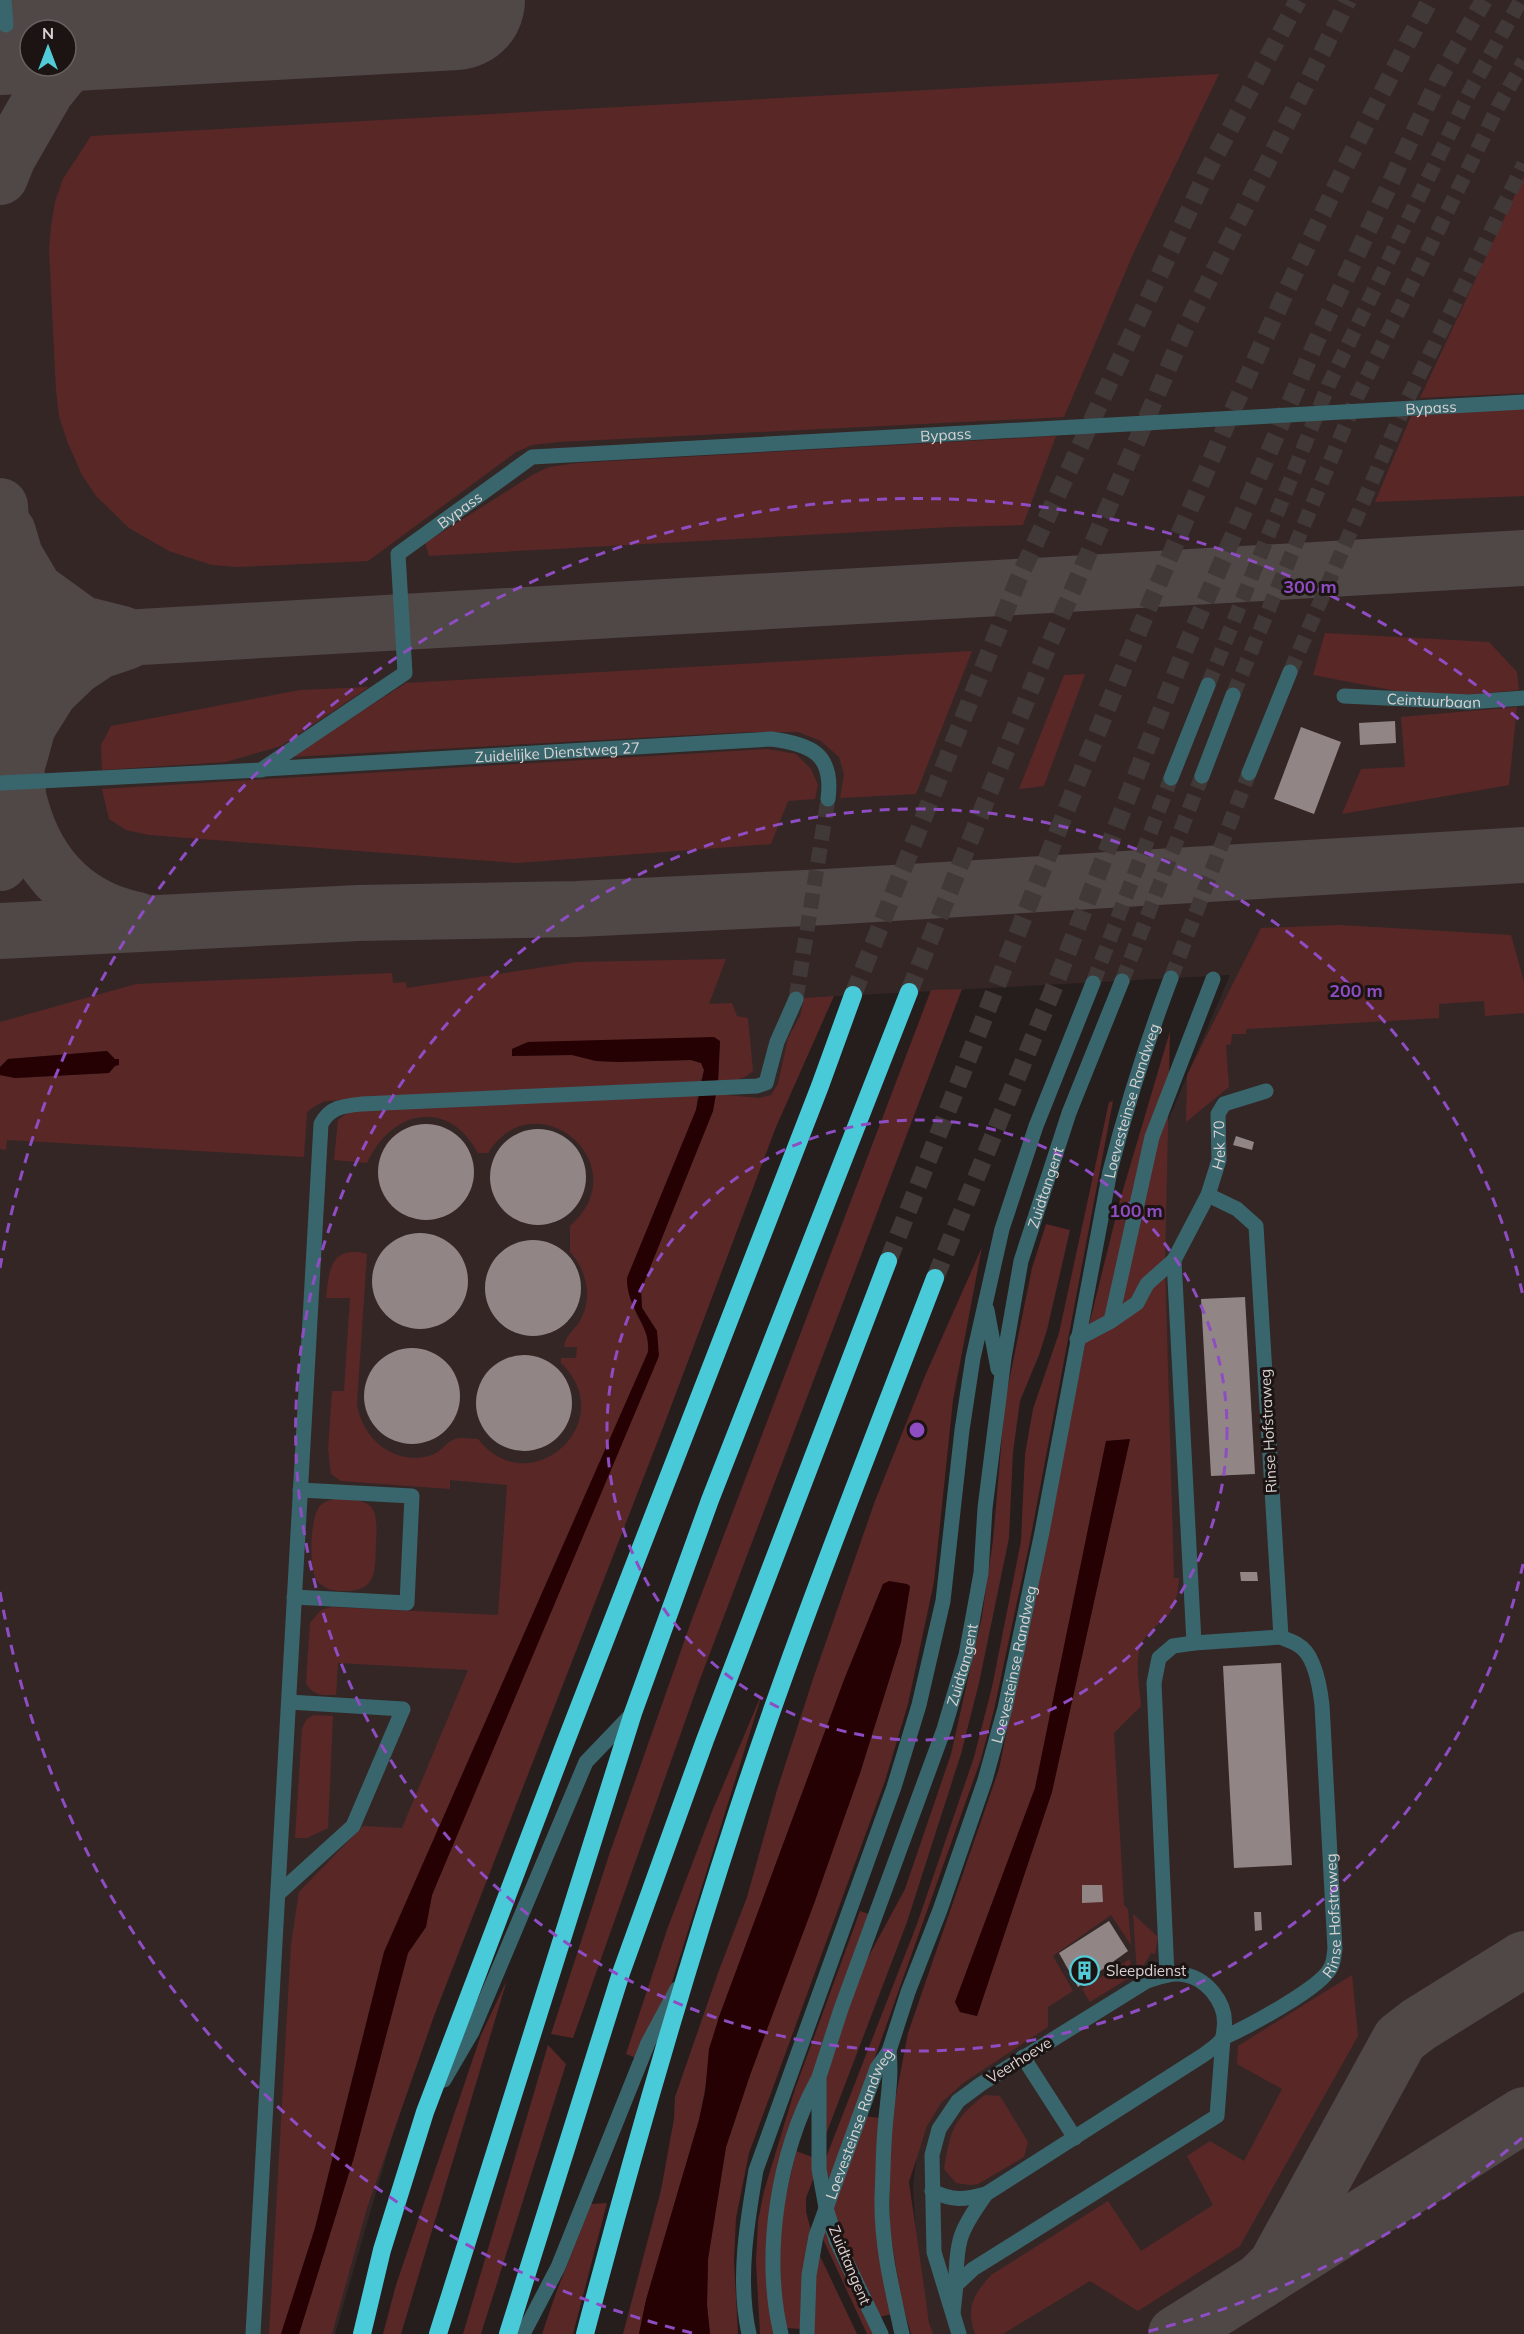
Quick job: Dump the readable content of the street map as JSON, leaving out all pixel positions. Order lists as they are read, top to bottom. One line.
{"streets":{"street":["Bypass","Ceintuurbaan","Zuidelijke Dienstweg 27","Loevesteinse Randweg","Hek 70","Zuidtangent","Rinse Hofstraweg","Veerhoeve"]},"crossings":[["Bypass","Zuidelijke Dienstweg 27"],["Loevesteinse Randweg","Zuidtangent"],["Hek 70","Rinse Hofstraweg"]],"places":{"building":["Sleepdienst"]},"north":"top","rings":["300 m","200 m","100 m"]}
